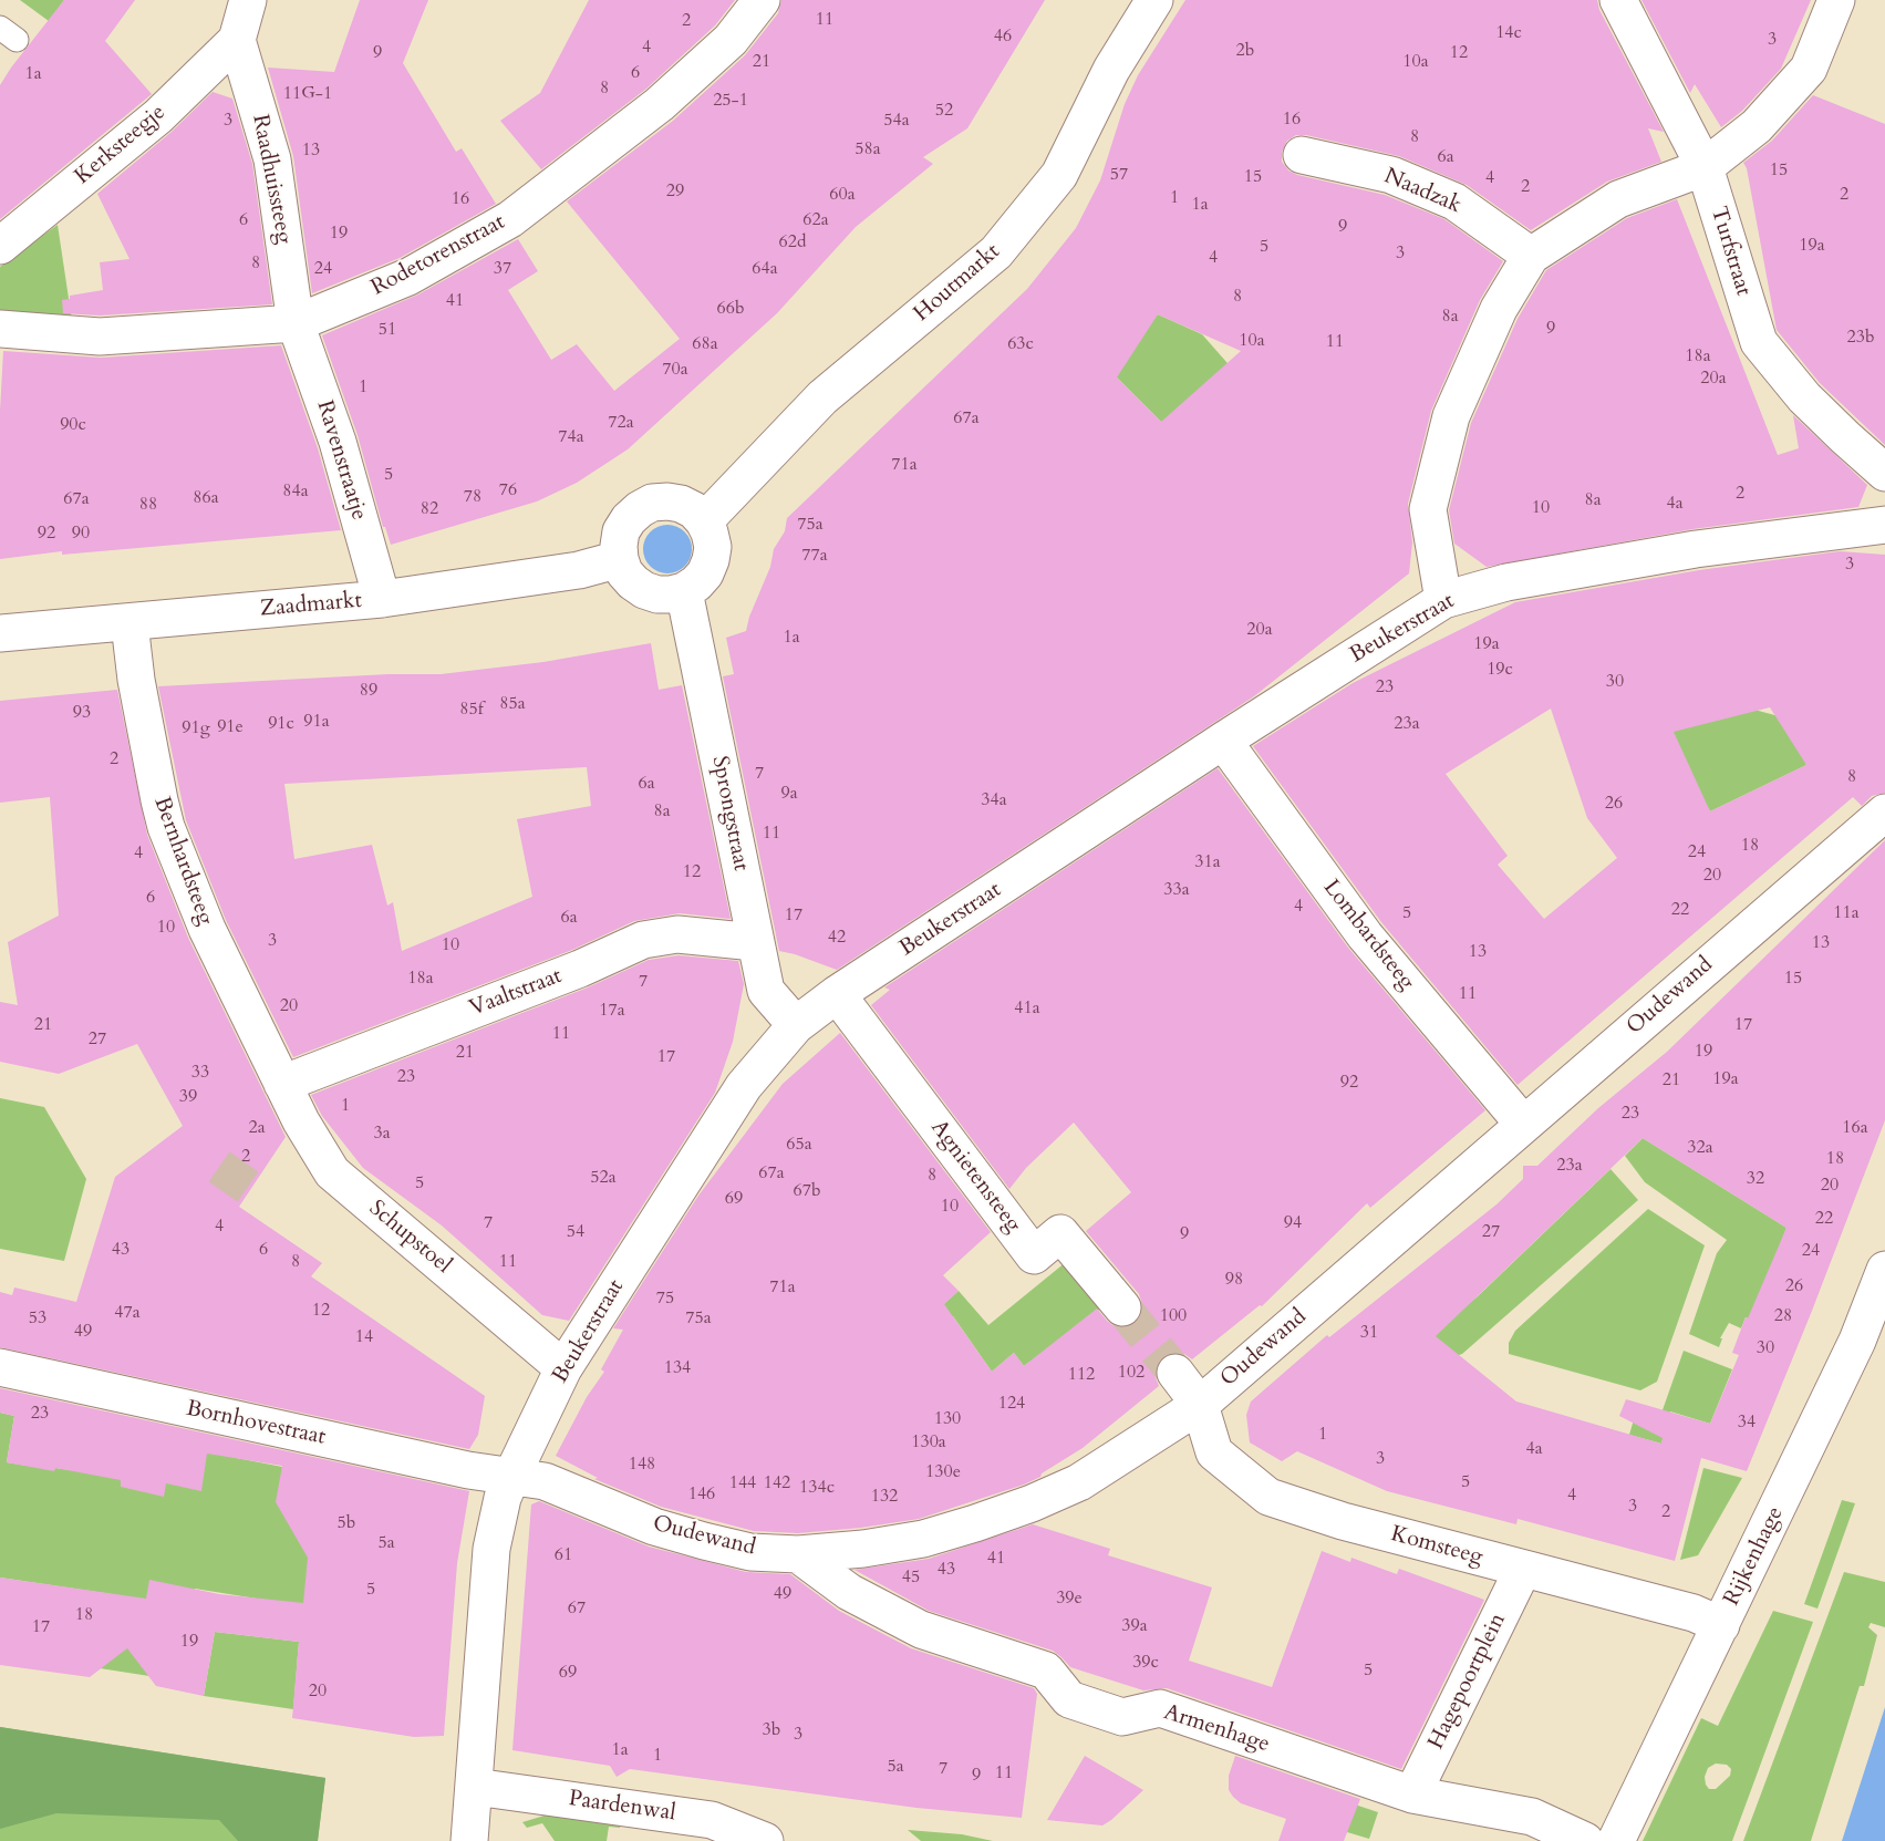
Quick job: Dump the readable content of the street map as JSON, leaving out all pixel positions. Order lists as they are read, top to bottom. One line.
{"streets":{"street":["Kerksteegje","Raadhuissteeg","Naadzak","Turfstraat","Rodetorenstraat","Houtmarkt","Ravenstraatje","Zaadmarkt","Beukerstraat","Sprongstraat","Bernhardsteeg","Lombardsteeg","Vaaltstraat","Oudewand","Agnietensteeg","Schupstoel","Bornhovestraat","Komsteeg","Rijkenhage","Hagepoortplein","Armenhage","Paardenwal"]},"crossings":[["Kerksteegje","Raadhuissteeg"],["Raadhuissteeg","Rodetorenstraat"],["Raadhuissteeg","Ravenstraatje"],["Rodetorenstraat","Ravenstraatje"],["Houtmarkt","Zaadmarkt"],["Houtmarkt","Sprongstraat"],["Ravenstraatje","Zaadmarkt"],["Zaadmarkt","Sprongstraat"],["Zaadmarkt","Bernhardsteeg"],["Beukerstraat","Sprongstraat"],["Beukerstraat","Lombardsteeg"],["Beukerstraat","Oudewand"],["Beukerstraat","Agnietensteeg"],["Beukerstraat","Schupstoel"],["Beukerstraat","Bornhovestraat"],["Beukerstraat","Paardenwal"],["Sprongstraat","Vaaltstraat"],["Bernhardsteeg","Vaaltstraat"],["Bernhardsteeg","Schupstoel"],["Lombardsteeg","Oudewand"],["Vaaltstraat","Schupstoel"],["Oudewand","Bornhovestraat"],["Oudewand","Komsteeg"],["Oudewand","Armenhage"],["Komsteeg","Rijkenhage"],["Komsteeg","Hagepoortplein"],["Hagepoortplein","Armenhage"]],"house_numbers":["11","2","14c","46","3","4","2b","9","12","21","10a","6","1a","8","11G-1","25-1","52","16","3","54a","8","58a","13","6a","15","57","15","4","2","29","60a","2","1","16","1a","6","62a","9","19","62d","19a","5","3","4","8","24","37","64a","8","41","66b","8a","9","51","23b","10a","11","68a","63c","18a","70a","20a","1","67a","72a","90c","74a","71a","5","76","84a","2","78","86a","67a","8a","4a","88","10","82","75a","92","90","77a","3","20a","1a","19a","19c","30","23","89","85a","85f","93","91a","91c","23a","91e","91g","2","7","8","6a","9a","34a","26","8a","11","18","24","4","31a","12","20","33a","6","4","22","5","11a","17","6a","10","42","3","13","10","13","18a","15","7","11","20","41a","17a","21","17","11","27","19","21","17","33","23","19a","21","92","39","1","23","2a","16a","3a","65a","32a","2","18","23a","67a","8","52a","32","5","20","67b","69","10","22","7","94","4","54","27","9","43","6","24","8","11","98","26","71a","75","12","47a","100","28","53","75a","49","31","14","30","134","102","112","124","23","130","34","1","130a","4a","3","148","130e","5","144","142","134c","146","4","132","3","2","5b","5a","61","41","43","45","5","49","39e","67","18","39a","17","19","39c","5","69","20","3b","3","1a","1","5a","7","11","9"]}
